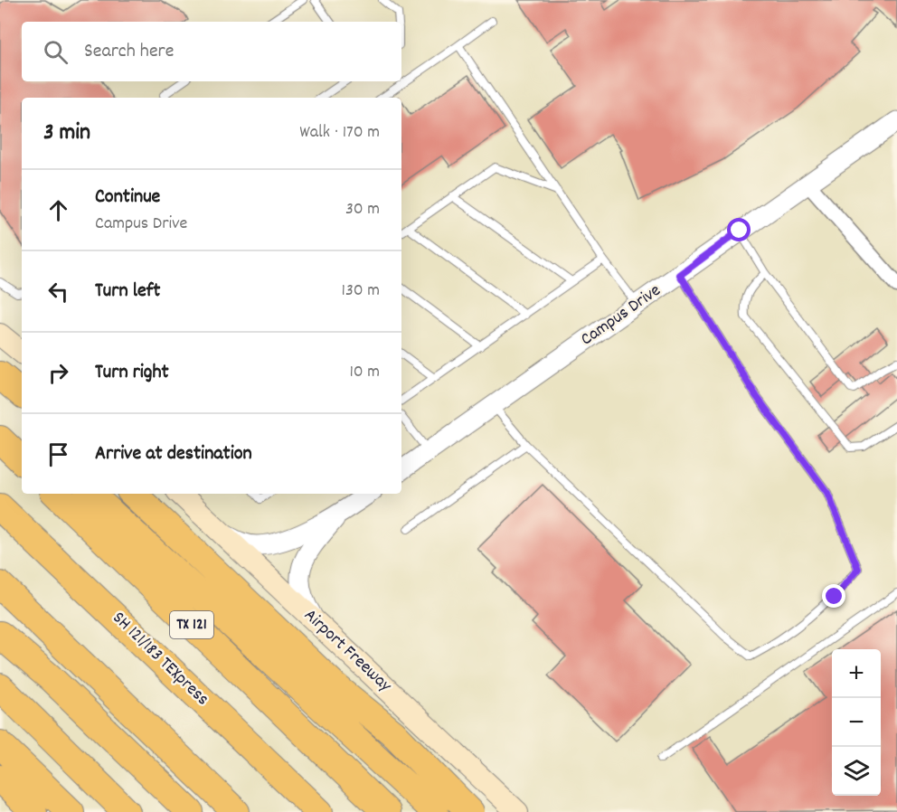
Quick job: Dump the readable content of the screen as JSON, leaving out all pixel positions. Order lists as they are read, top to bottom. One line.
{"streets":{"highway":["TX 121","SH 121/183 TEXpress"],"main road":["Airport Freeway"],"street":["Campus Drive"]},"page":{"search":"Search here","heading":["3 min","Walk · 170 m"],"list":[["Continue","Campus Drive","30 m"],["Turn left","130 m"],["Turn right","10 m"],"Arrive at destination"],"map_buttons":["+","−"]}}
